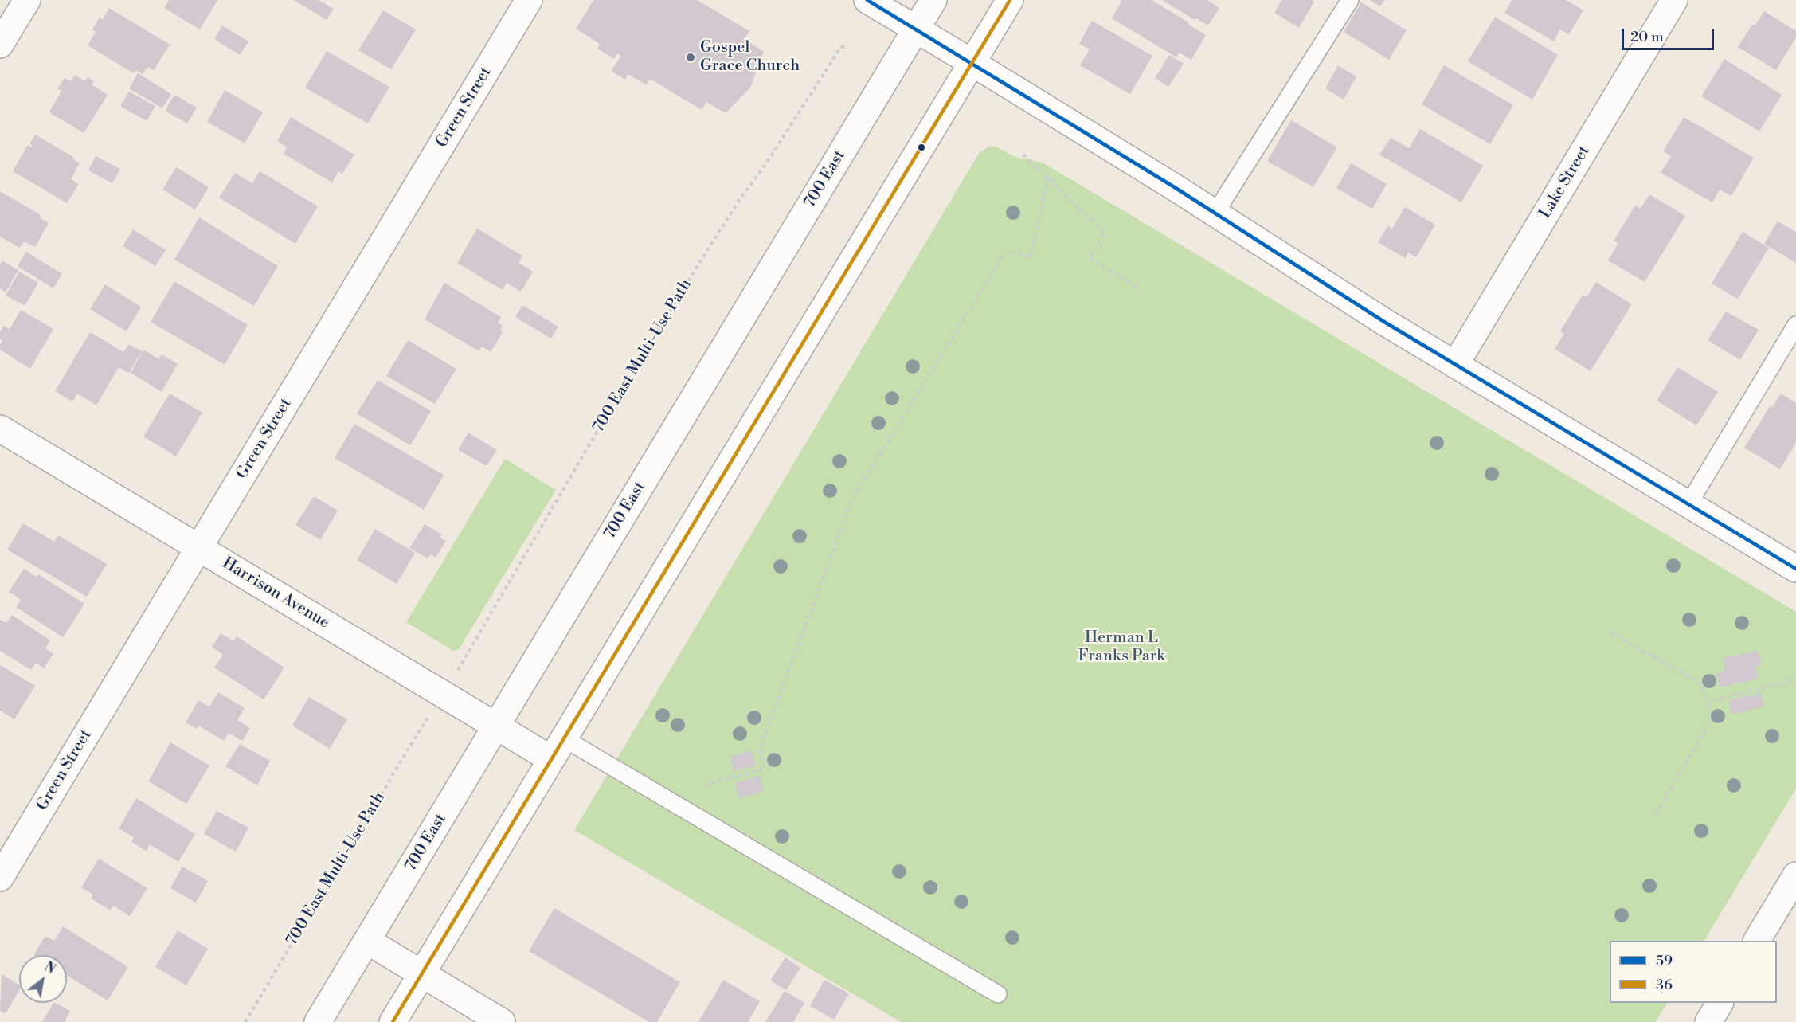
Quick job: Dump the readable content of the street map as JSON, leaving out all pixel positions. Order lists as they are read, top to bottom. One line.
{"streets":{"street":["Green Street","700 East","Lake Street","Harrison Avenue"],"path":["700 East Multi-Use Path"]},"crossings":[["Green Street","Harrison Avenue"],["700 East","Harrison Avenue"]],"parks":["Herman L Franks Park"],"places":["Gospel Grace Church"],"lines":["transit line 59","transit line 36"],"legend":["59","36"],"scale_bar":"20 m","north":"top right"}
